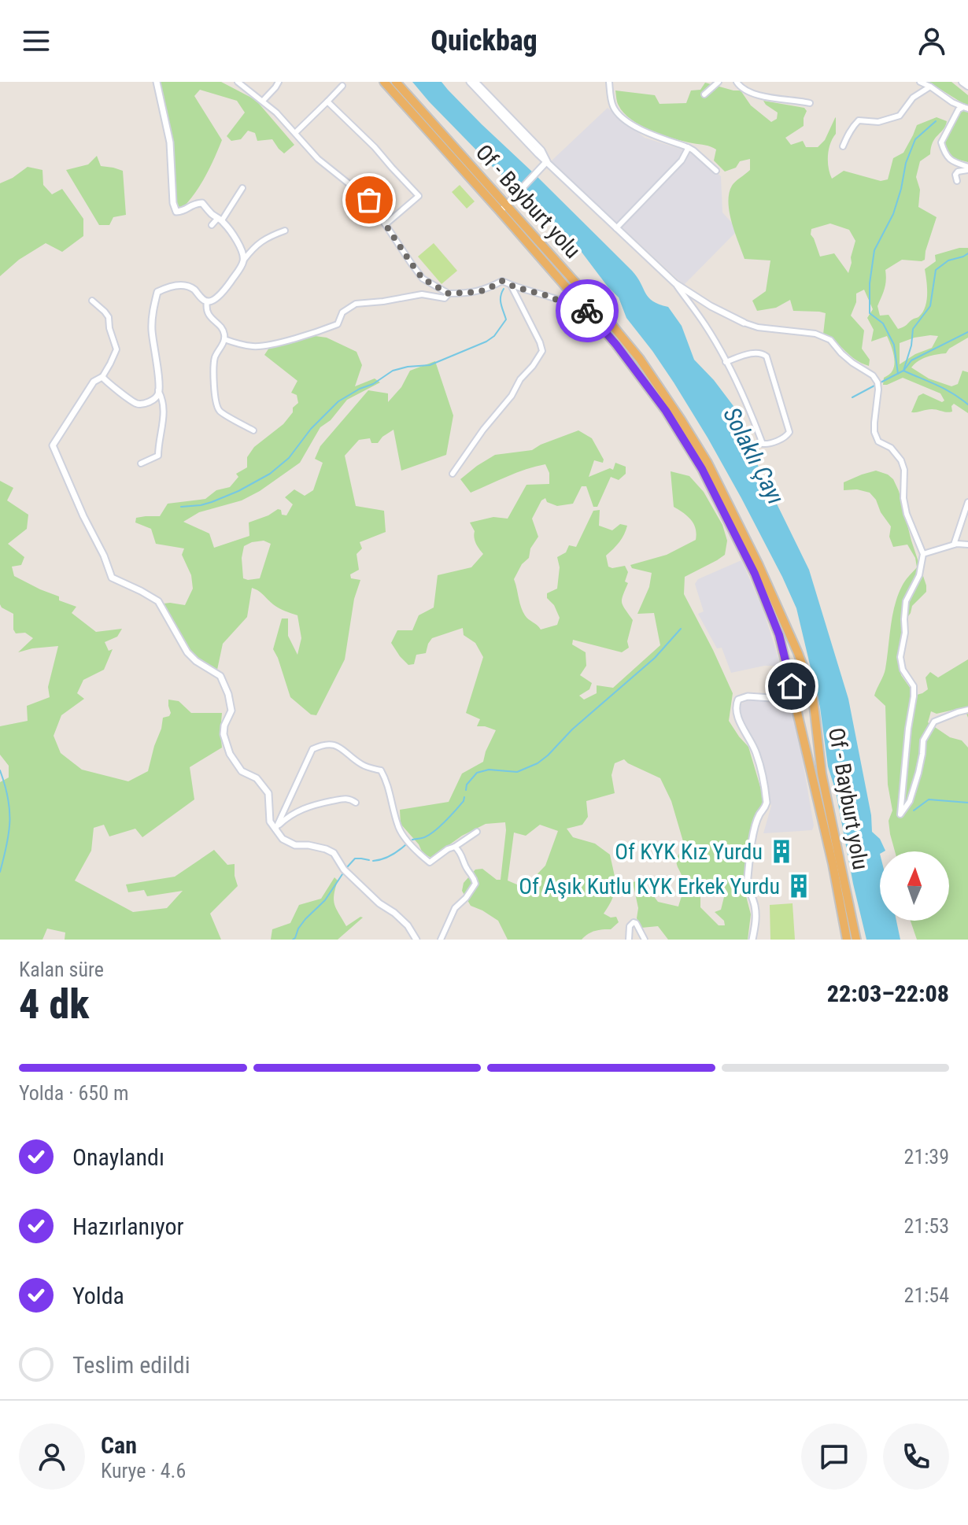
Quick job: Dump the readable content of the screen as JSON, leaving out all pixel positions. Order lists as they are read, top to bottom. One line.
{"streets":{"highway":["Of - Bayburt yolu"]},"water":["Solaklı Çayı"],"places":{"building":["Of KYK Kız Yurdu","Of Aşık Kutlu KYK Erkek Yurdu"]},"north":"top","page":{"header":"Quickbag","heading":["4 dk","Kalan süre","22:03–22:08"],"panel":["Can","Kurye · 4.6"],"bar":"Yolda · 650 m","list":[["Onaylandı","21:39"],["Hazırlanıyor","21:53"],["Yolda","21:54"],"Teslim edildi"]}}
